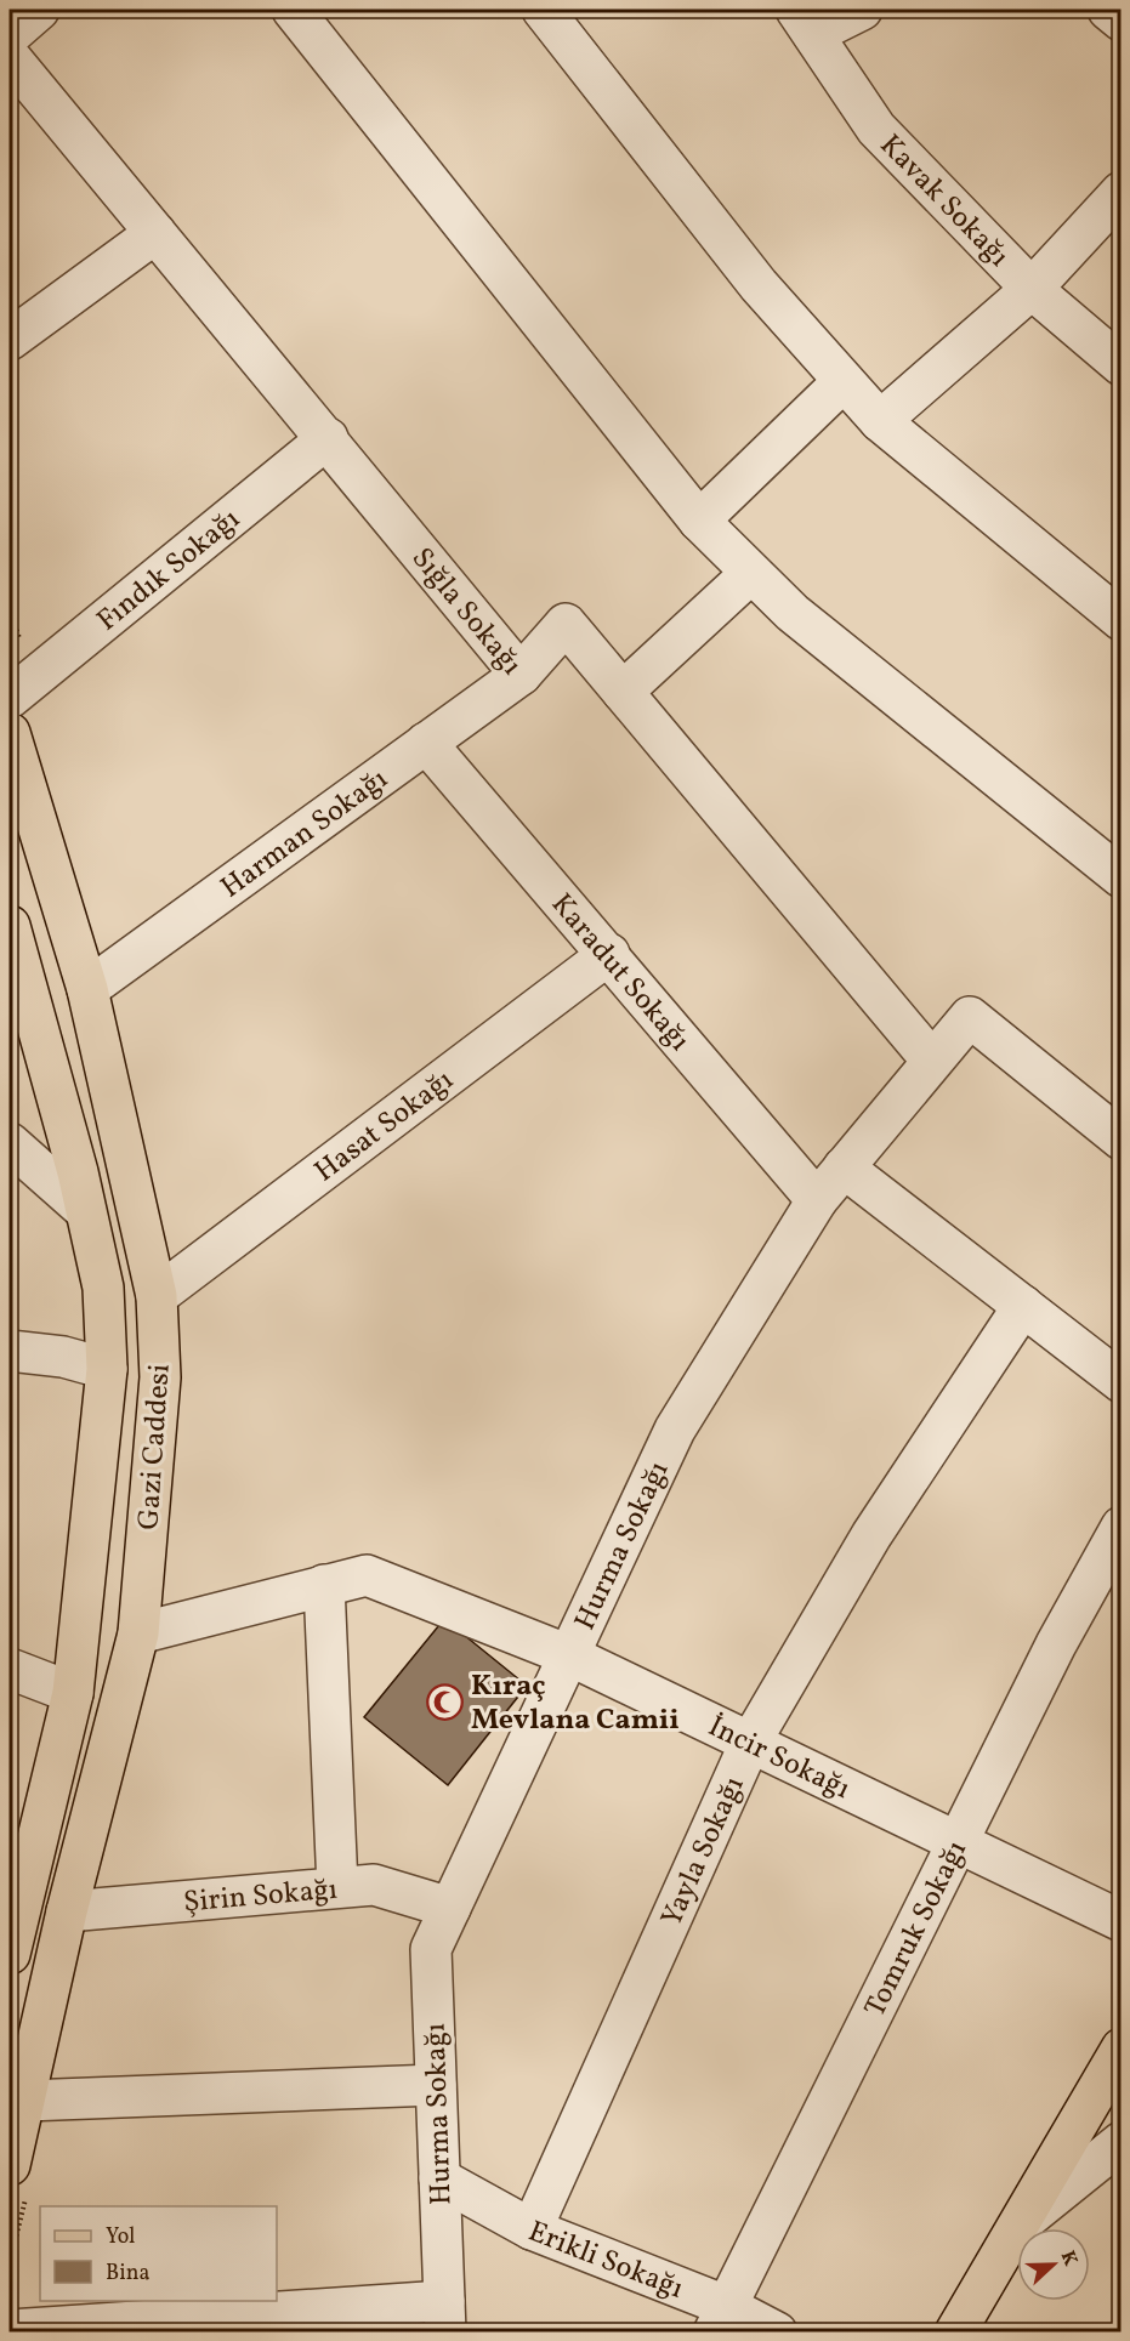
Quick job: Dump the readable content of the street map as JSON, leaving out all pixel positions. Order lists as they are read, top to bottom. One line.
{"streets":{"main road":["Gazi Caddesi"],"street":["Kavak Sokağı","Fındık Sokağı","Sığla Sokağı","Harman Sokağı","Karadut Sokağı","Hasat Sokağı","Hurma Sokağı","İncir Sokağı","Yayla Sokağı","Şirin Sokağı","Tomruk Sokağı","Erikli Sokağı"]},"crossings":[["Fındık Sokağı","Sığla Sokağı"],["Sığla Sokağı","Harman Sokağı"],["Sığla Sokağı","Hurma Sokağı"],["Harman Sokağı","Karadut Sokağı"],["Harman Sokağı","Gazi Caddesi"],["Karadut Sokağı","Hasat Sokağı"],["Karadut Sokağı","Hurma Sokağı"],["Hasat Sokağı","Gazi Caddesi"],["Gazi Caddesi","İncir Sokağı"],["Gazi Caddesi","Şirin Sokağı"],["Hurma Sokağı","İncir Sokağı"],["Hurma Sokağı","Şirin Sokağı"],["Hurma Sokağı","Erikli Sokağı"],["İncir Sokağı","Yayla Sokağı"],["İncir Sokağı","Tomruk Sokağı"],["Yayla Sokağı","Erikli Sokağı"],["Tomruk Sokağı","Erikli Sokağı"]],"places":{"mosque":["Kıraç Mevlana Camii"]},"legend":["Yol","Bina"],"north":"right"}
